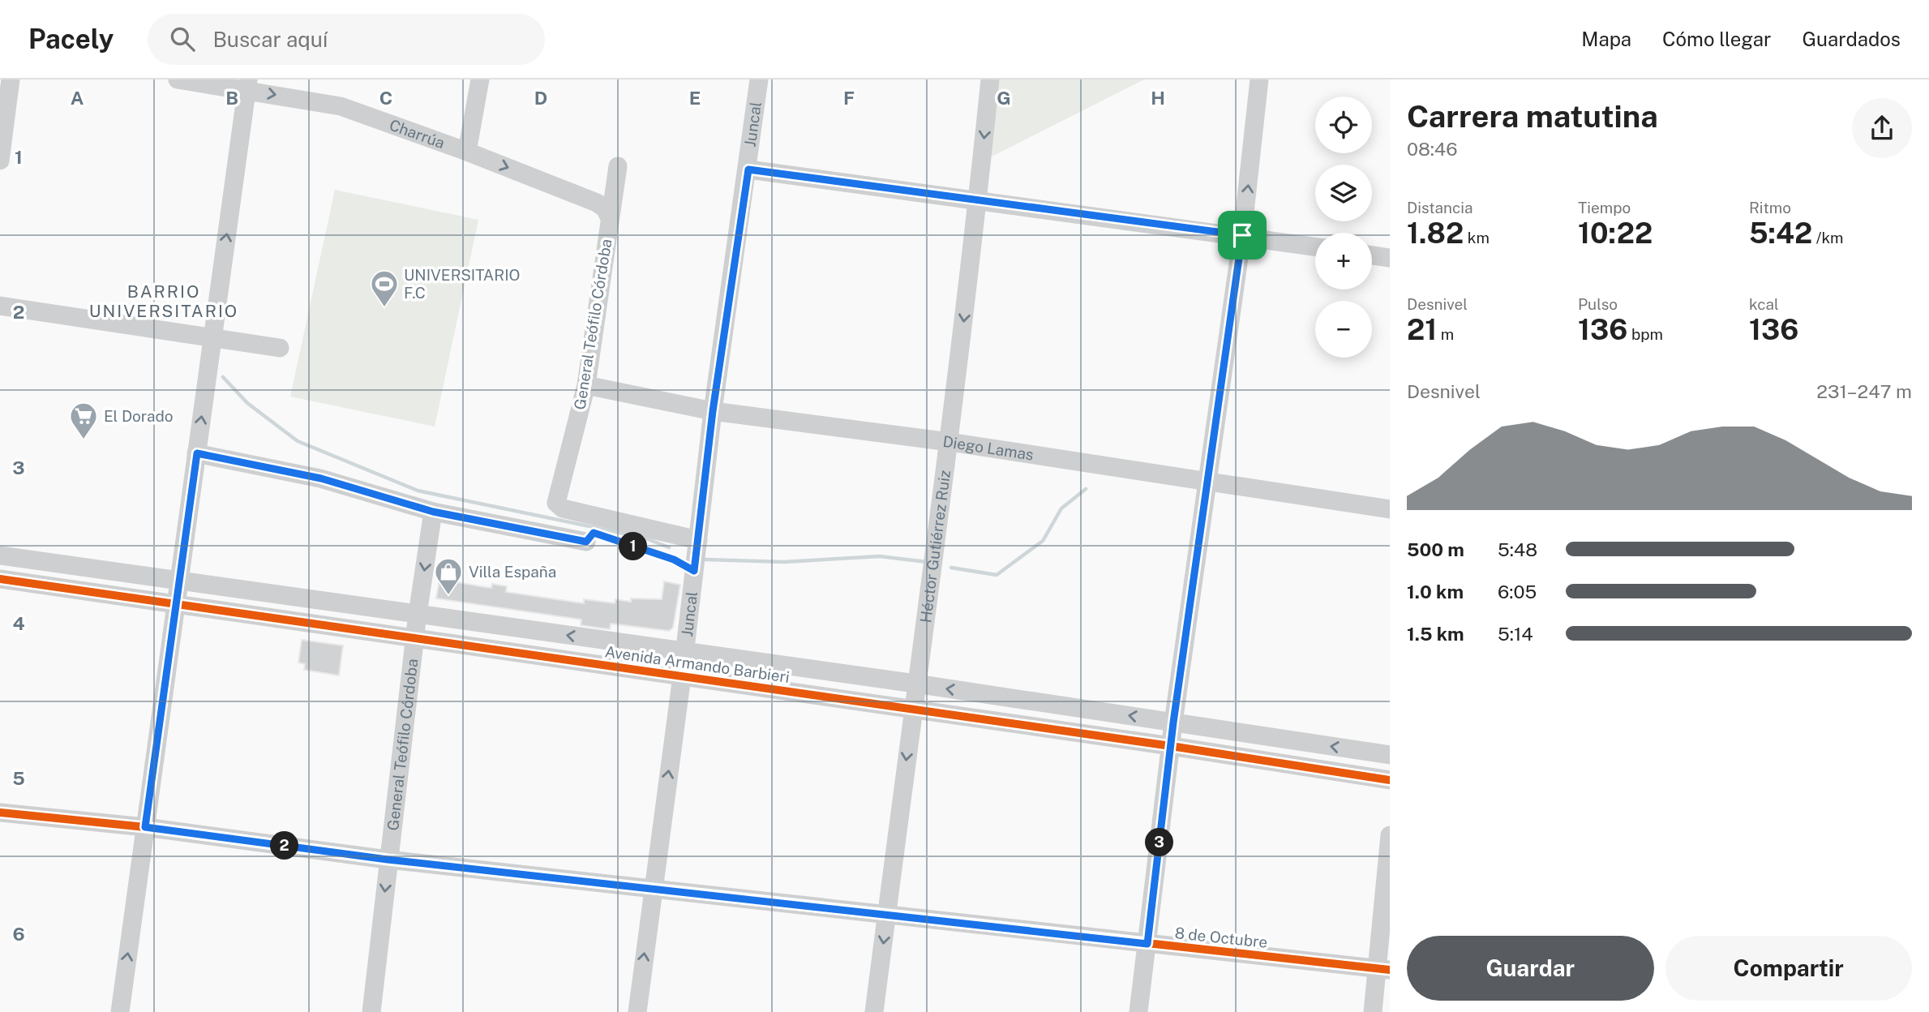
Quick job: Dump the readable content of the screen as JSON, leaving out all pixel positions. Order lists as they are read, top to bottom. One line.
{"streets":{"street":["Juncal","Charrúa","General Teófilo Córdoba","Diego Lamas","Héctor Gutiérrez Ruiz","Avenida Armando Barbieri","8 de Octubre"]},"crossings":[["Juncal","General Teófilo Córdoba"],["Juncal","Diego Lamas"],["Juncal","Avenida Armando Barbieri"],["Juncal","8 de Octubre"],["Charrúa","General Teófilo Córdoba"],["General Teófilo Córdoba","Diego Lamas"],["General Teófilo Córdoba","Avenida Armando Barbieri"],["General Teófilo Córdoba","8 de Octubre"],["Diego Lamas","Héctor Gutiérrez Ruiz"],["Héctor Gutiérrez Ruiz","Avenida Armando Barbieri"],["Héctor Gutiérrez Ruiz","8 de Octubre"]],"one_way":["Juncal","Charrúa","Héctor Gutiérrez Ruiz"],"districts":["BARRIO UNIVERSITARIO"],"places":{"sports":["UNIVERSITARIO F.C"],"supermarket":["El Dorado"],"shop":["Villa España"]},"page":{"header":"Pacely","search":"Buscar aquí","nav":["Mapa","Cómo llegar","Guardados"],"heading":["Carrera matutina","08:46"],"map_buttons":["+","−"],"stats":[["Distancia","1.82 km"],["Tiempo","10:22"],["Ritmo","5:42 /km"],["Desnivel","21 m"],["Pulso","136 bpm"],["kcal","136"]],"chart":["Desnivel","231–247 m"],"list":[{"name":"500 m","note":"5:48"},{"name":"1.0 km","note":"6:05"},{"name":"1.5 km","note":"5:14"}],"pins":["1","3","2"],"buttons":["Guardar","Compartir"]},"grid":{"columns":["A","B","C","D","E","F","G","H"],"rows":["1","2","3","4","5","6"]}}
